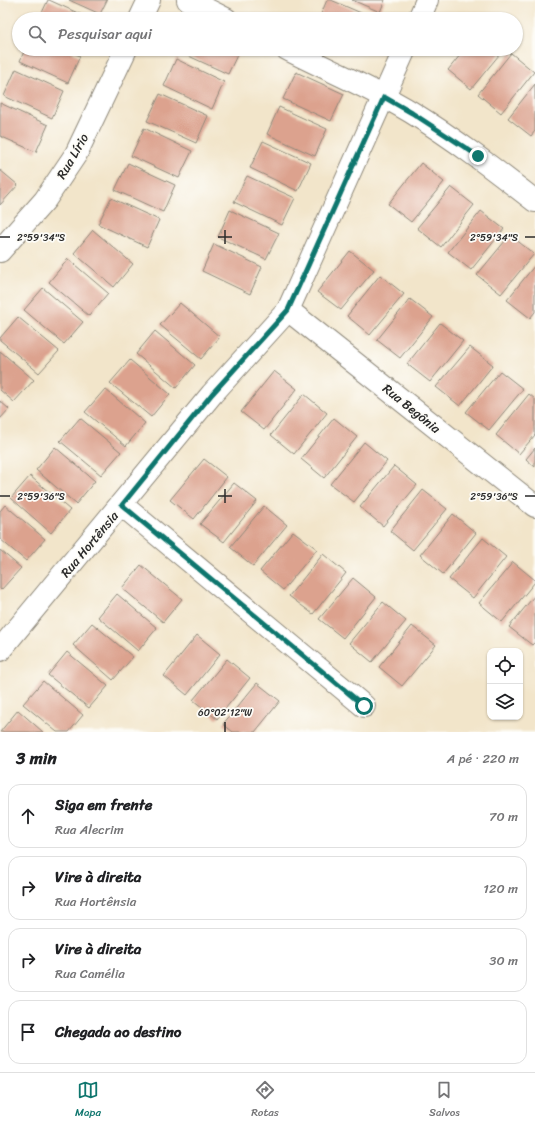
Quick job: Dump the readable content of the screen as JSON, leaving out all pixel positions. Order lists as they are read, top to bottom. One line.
{"streets":{"street":["Rua Lírio","Rua Begônia","Rua Hortênsia"]},"crossings":[["Rua Begônia","Rua Hortênsia"]],"page":{"search":"Pesquisar aqui","heading":["3 min","A pé · 220 m"],"list":[["Siga em frente","Rua Alecrim","70 m"],["Vire à direita","Rua Hortênsia","120 m"],["Vire à direita","Rua Camélia","30 m"],"Chegada ao destino"],"nav":["Mapa","Rotas","Salvos"]},"coordinates":["2°59'34\"S","2°59'36\"S","60°02'12\"W"]}
